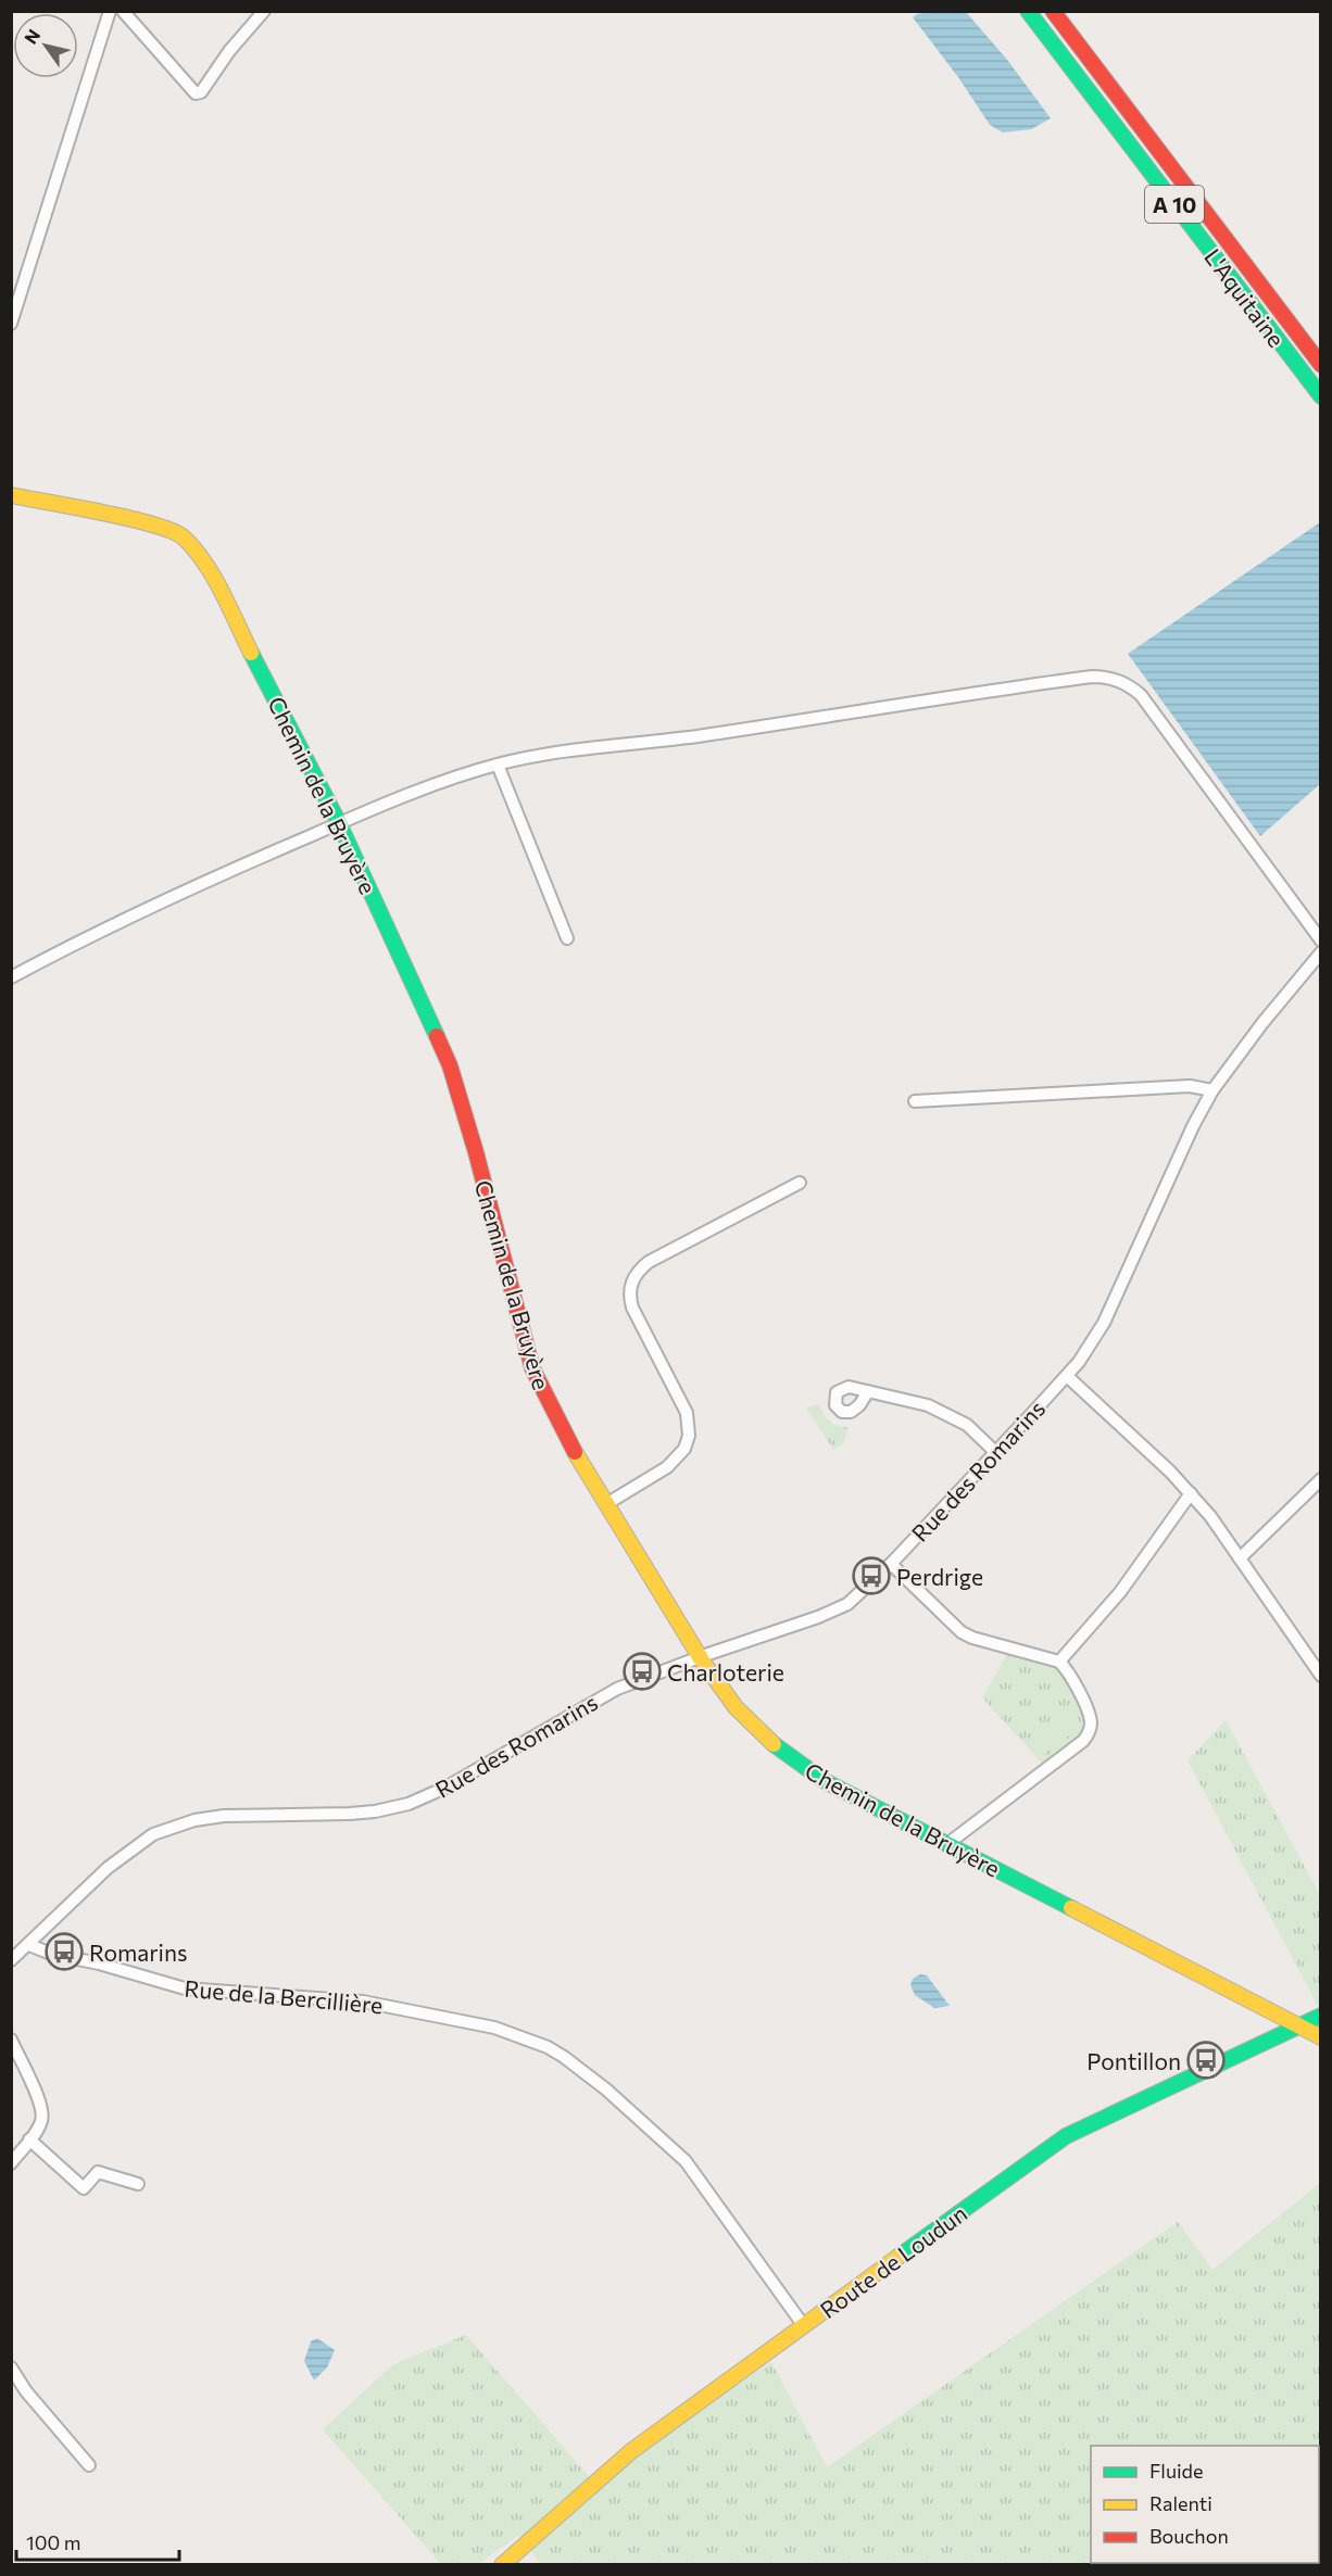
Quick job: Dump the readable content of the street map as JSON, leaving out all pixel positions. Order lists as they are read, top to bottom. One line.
{"streets":{"main road":["A 10","L'Aquitaine","Chemin de la Bruyère","Route de Loudun"],"street":["Rue des Romarins","Rue de la Bercillière"]},"crossings":[["Chemin de la Bruyère","Rue des Romarins"],["Chemin de la Bruyère","Route de Loudun"],["Rue des Romarins","Rue de la Bercillière"],["Rue de la Bercillière","Route de Loudun"]],"places":{"bus stop":["Perdrige","Charloterie","Romarins","Pontillon"]},"legend":["Fluide","Ralenti","Bouchon"],"scale_bar":"100 m","north":"top left"}
